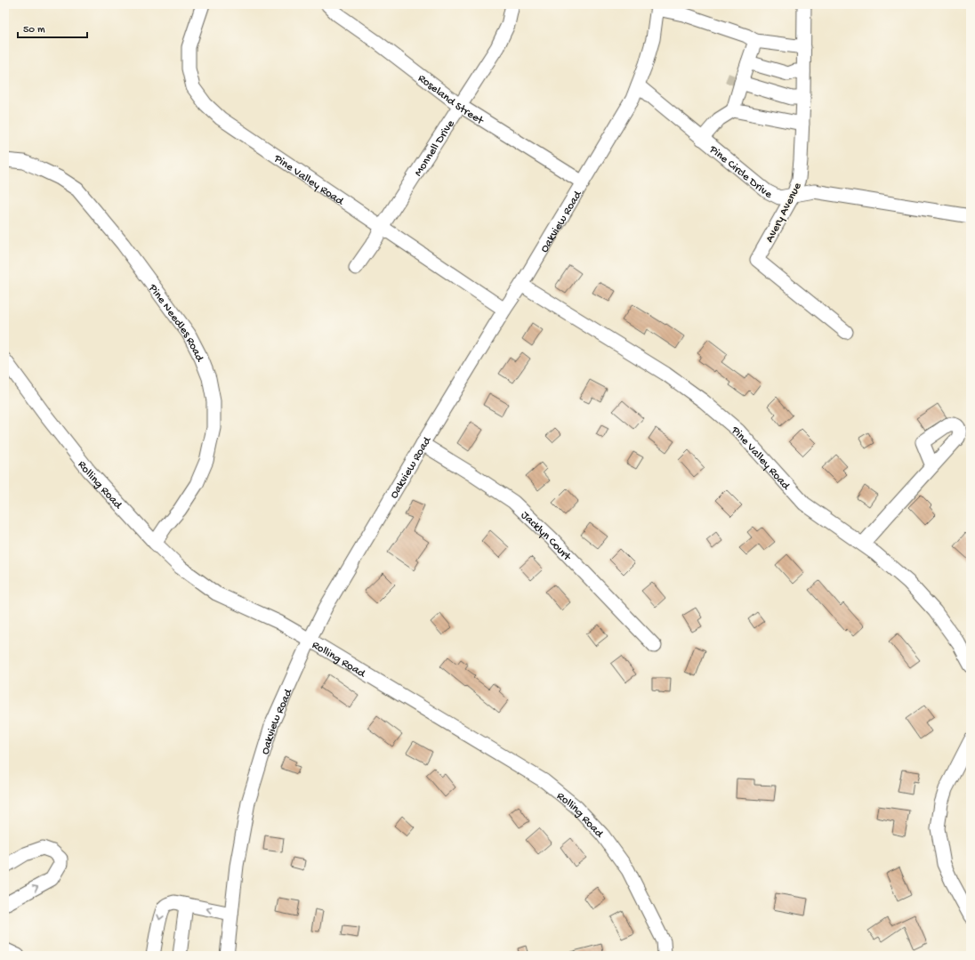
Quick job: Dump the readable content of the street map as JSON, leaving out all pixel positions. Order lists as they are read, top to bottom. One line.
{"streets":{"street":["Roseland Street","Monnell Drive","Pine Circle Drive","Pine Valley Road","Avery Avenue","Oakview Road","Pine Needles Road","Rolling Road","Jacklyn Court"]},"crossings":[["Roseland Street","Monnell Drive"],["Roseland Street","Oakview Road"],["Monnell Drive","Pine Valley Road"],["Pine Circle Drive","Avery Avenue"],["Pine Circle Drive","Oakview Road"],["Pine Valley Road","Oakview Road"],["Oakview Road","Rolling Road"],["Oakview Road","Jacklyn Court"],["Pine Needles Road","Rolling Road"]],"scale_bar":"50 m"}
